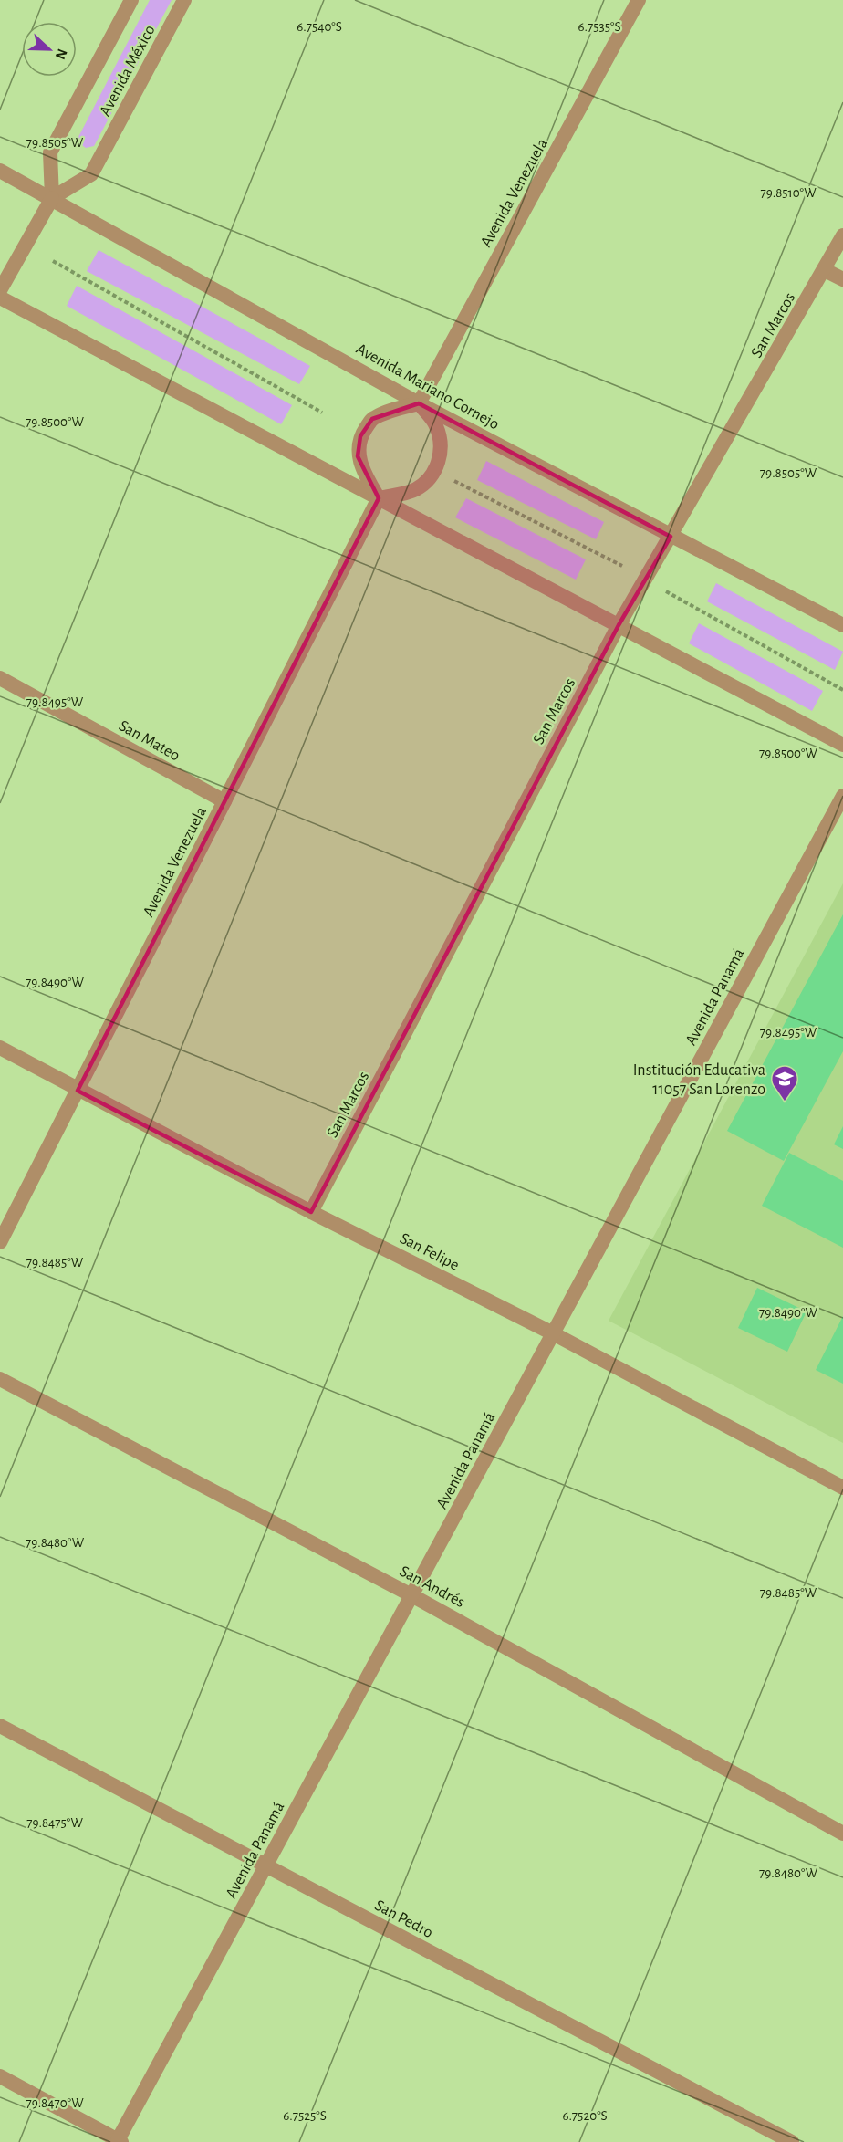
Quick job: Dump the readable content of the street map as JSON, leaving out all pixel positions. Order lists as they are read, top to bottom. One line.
{"streets":{"street":["Avenida México","Avenida Venezuela","San Marcos","Avenida Mariano Cornejo","San Mateo","Avenida Panamá","San Felipe","San Andrés","San Pedro"]},"crossings":[["Avenida México","Avenida Mariano Cornejo"],["Avenida Venezuela","Avenida Mariano Cornejo"],["Avenida Venezuela","San Mateo"],["Avenida Venezuela","San Felipe"],["San Marcos","Avenida Mariano Cornejo"],["San Marcos","San Felipe"],["Avenida Panamá","San Felipe"],["Avenida Panamá","San Andrés"],["Avenida Panamá","San Pedro"]],"places":{"school or university":["Institución Educativa 11057 San Lorenzo"]},"north":"right","coordinates":["6.7540°S","6.7535°S","79.8505°W","79.8510°W","79.8500°W","79.8495°W","79.8490°W","79.8485°W","79.8480°W","79.8475°W","79.8470°W","6.7525°S","6.7520°S"]}
